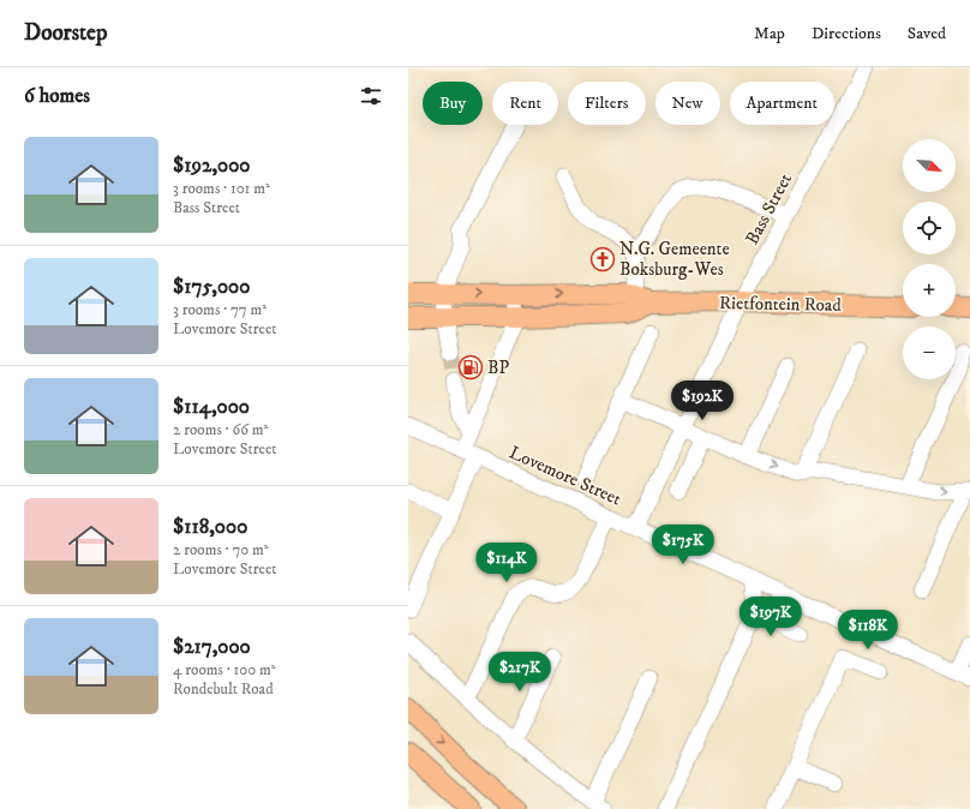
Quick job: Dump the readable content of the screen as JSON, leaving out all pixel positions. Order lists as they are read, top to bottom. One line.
{"streets":{"main road":["Rietfontein Road"],"street":["Bass Street","Lovemore Street"]},"crossings":[["Bass Street","Rietfontein Road"],["Bass Street","Lovemore Street"]],"places":{"church":["N.G. Gemeente Boksburg-Wes"],"fuel station":["BP"]},"north":"bottom right","page":{"header":"Doorstep","nav":["Map","Directions","Saved"],"heading":"6 homes","chip":["Buy","Rent","Filters","New","Apartment"],"list":[{"name":"$192,000","note":"3 rooms · 101 m² · Bass Street"},{"name":"$175,000","note":"3 rooms · 77 m² · Lovemore Street"},{"name":"$114,000","note":"2 rooms · 66 m² · Lovemore Street"},{"name":"$118,000","note":"2 rooms · 70 m² · Lovemore Street"},{"name":"$217,000","note":"4 rooms · 100 m² · Rondebult Road"}],"map_buttons":["+","−"],"price":["$192K","$175K","$114K","$197K","$118K","$217K"]}}
